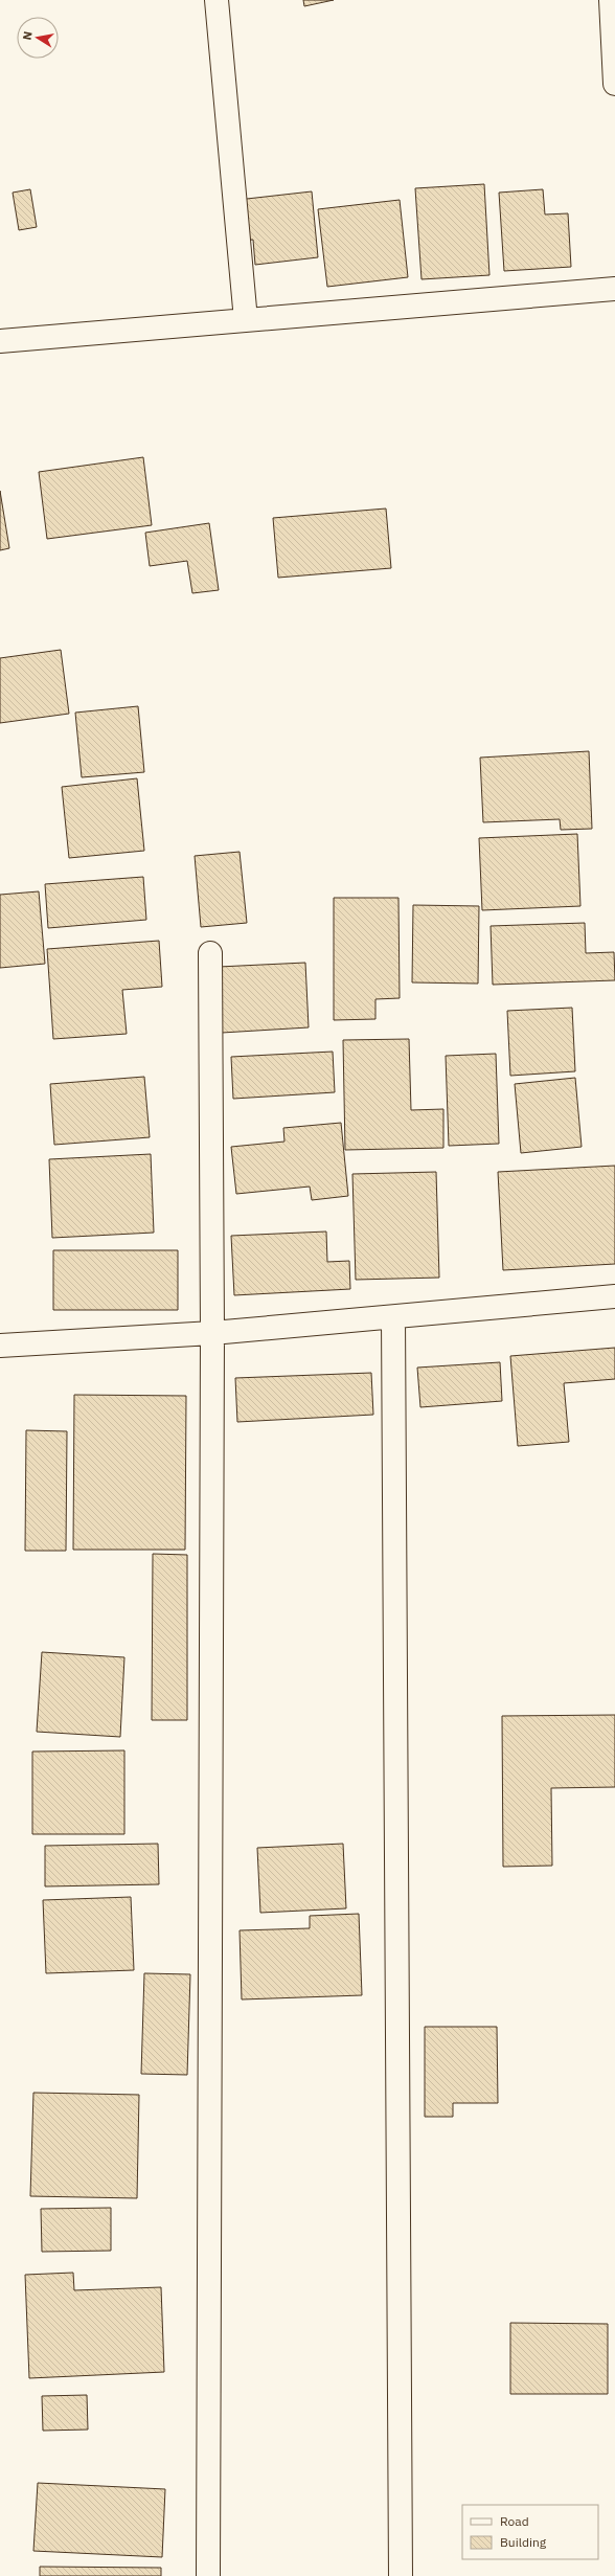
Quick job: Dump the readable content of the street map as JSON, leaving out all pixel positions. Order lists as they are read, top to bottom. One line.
{"legend":["Road","Building"],"north":"left"}
